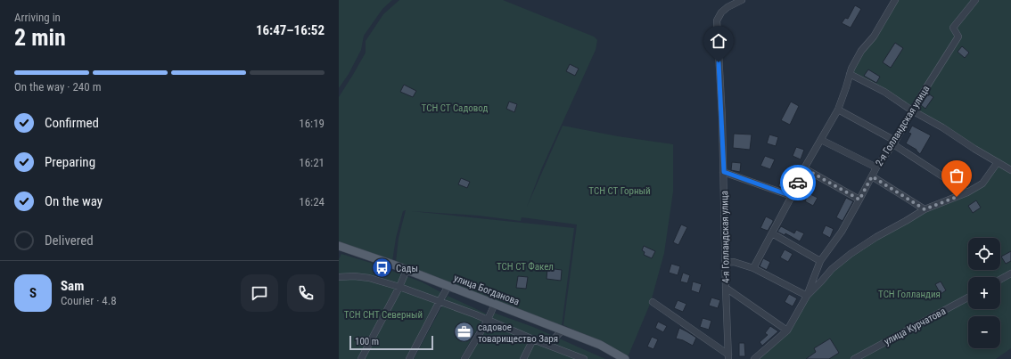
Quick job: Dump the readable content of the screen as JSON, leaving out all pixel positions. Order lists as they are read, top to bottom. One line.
{"streets":{"main road":["улица Богданова"],"street":["2-я Голландская улица","4-я Голландская улица","улица Курчатова"]},"parks":["ТСН СТ Садовод","ТСН СТ Горный","ТСН СТ Факел","ТСН Голландия","ТСН СНТ Северный"],"places":{"bus stop":["Сады"],"office":["садовое товарищество Заря"]},"scale_bar":"100 m","page":{"heading":["2 min","Arriving in","16:47–16:52"],"panel":["Sam","Courier · 4.8"],"bar":"On the way · 240 m","list":[["Confirmed","16:19"],["Preparing","16:21"],["On the way","16:24"],"Delivered"],"map_buttons":["+","−"],"round":"S","scale":"100 m"}}
